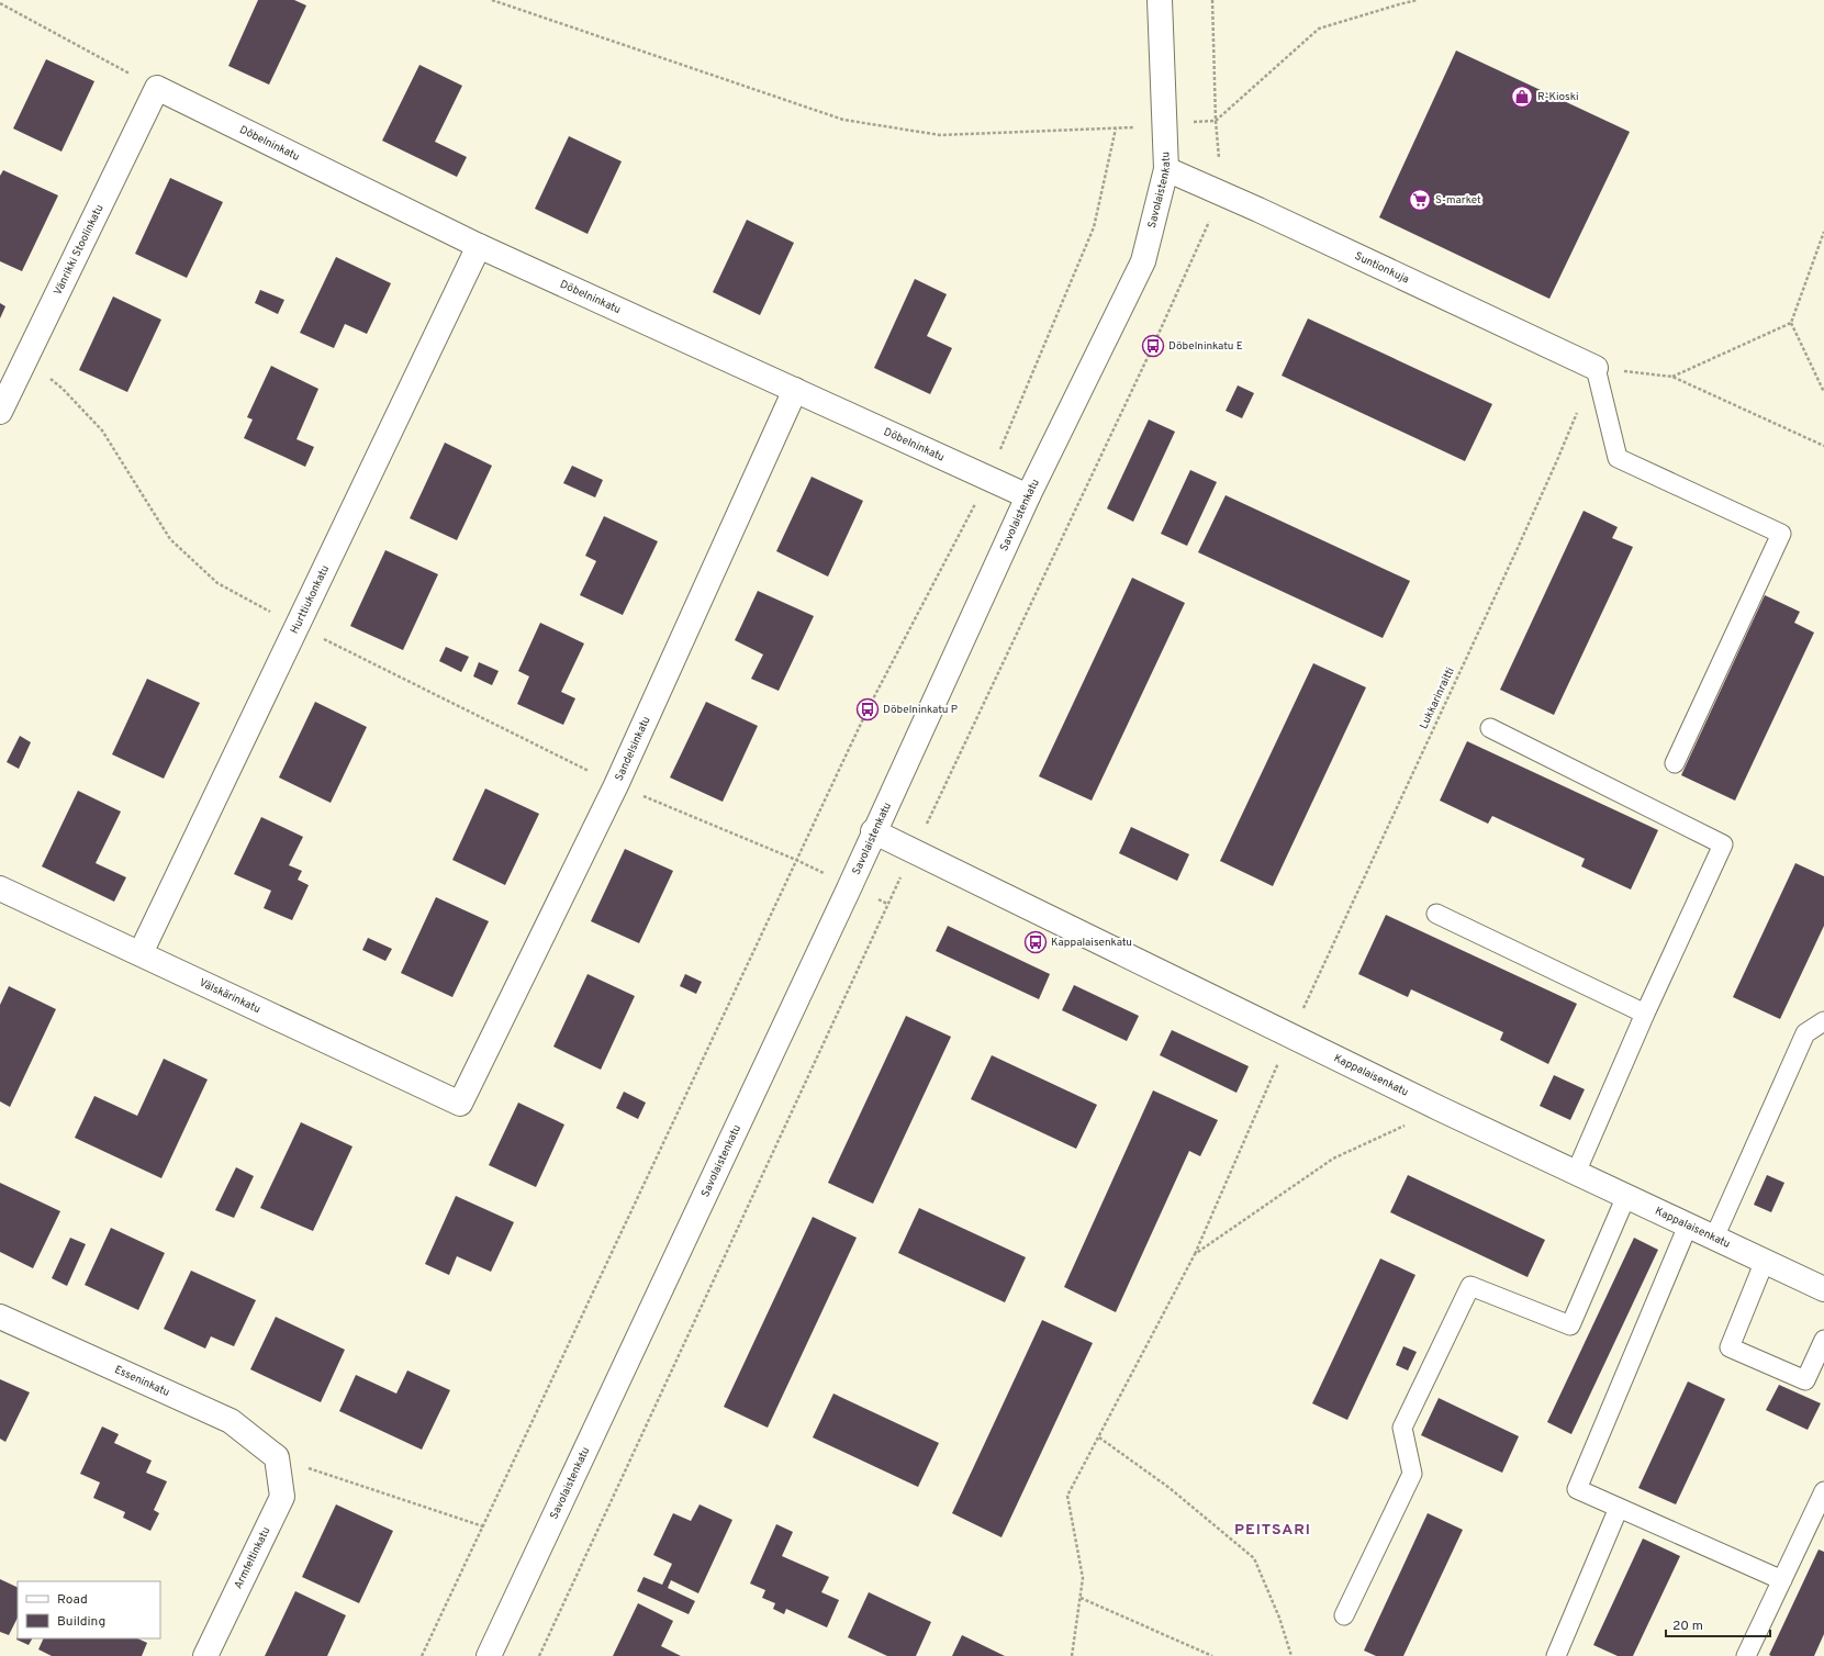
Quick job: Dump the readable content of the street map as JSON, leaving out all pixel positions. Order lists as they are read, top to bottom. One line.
{"streets":{"street":["Döbelninkatu","Savolaistenkatu","Vänrikki Stoolinkatu","Suntionkuja","Hurttiukonkatu","Sandelsinkatu","Välskärinkatu","Kappalaisenkatu","Esseninkatu","Armfeltinkatu"],"path":["Lukkarinraitti"]},"crossings":[["Döbelninkatu","Savolaistenkatu"],["Döbelninkatu","Vänrikki Stoolinkatu"],["Döbelninkatu","Hurttiukonkatu"],["Döbelninkatu","Sandelsinkatu"],["Savolaistenkatu","Suntionkuja"],["Savolaistenkatu","Kappalaisenkatu"],["Suntionkuja","Lukkarinraitti"],["Hurttiukonkatu","Välskärinkatu"],["Lukkarinraitti","Kappalaisenkatu"],["Sandelsinkatu","Välskärinkatu"],["Esseninkatu","Armfeltinkatu"]],"districts":["PEITSARI"],"places":{"shop":["R-Kioski"],"supermarket":["S-market"],"bus stop":["Döbelninkatu E","Döbelninkatu P","Kappalaisenkatu"]},"legend":["Road","Building"],"scale_bar":"20 m"}
